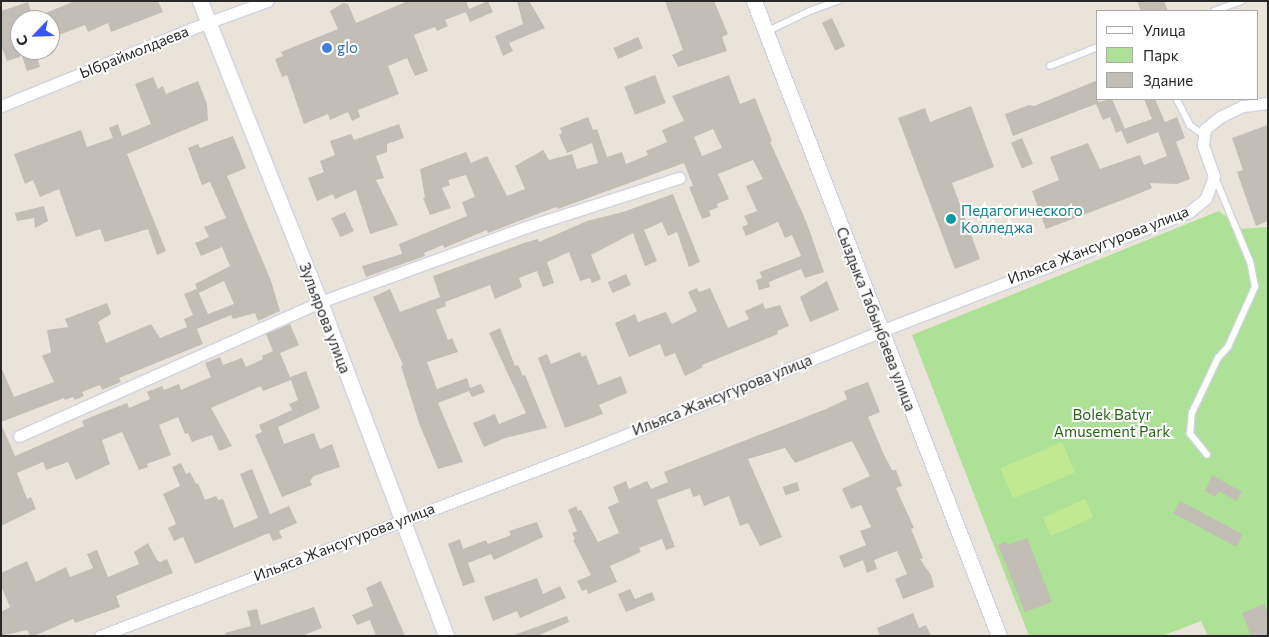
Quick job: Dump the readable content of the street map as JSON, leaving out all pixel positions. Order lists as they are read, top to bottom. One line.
{"streets":{"street":["Ыбраймолдаева","Ильяса Жансугурова улица","Зульярова улица","Сыздыка Табынбаева улица"]},"crossings":[["Ыбраймолдаева","Зульярова улица"],["Ильяса Жансугурова улица","Зульярова улица"],["Ильяса Жансугурова улица","Сыздыка Табынбаева улица"]],"parks":["Bolek Batyr Amusement Park"],"places":["glo","Педагогического Колледжа"],"legend":["Улица","Парк","Здание"],"north":"bottom left"}
